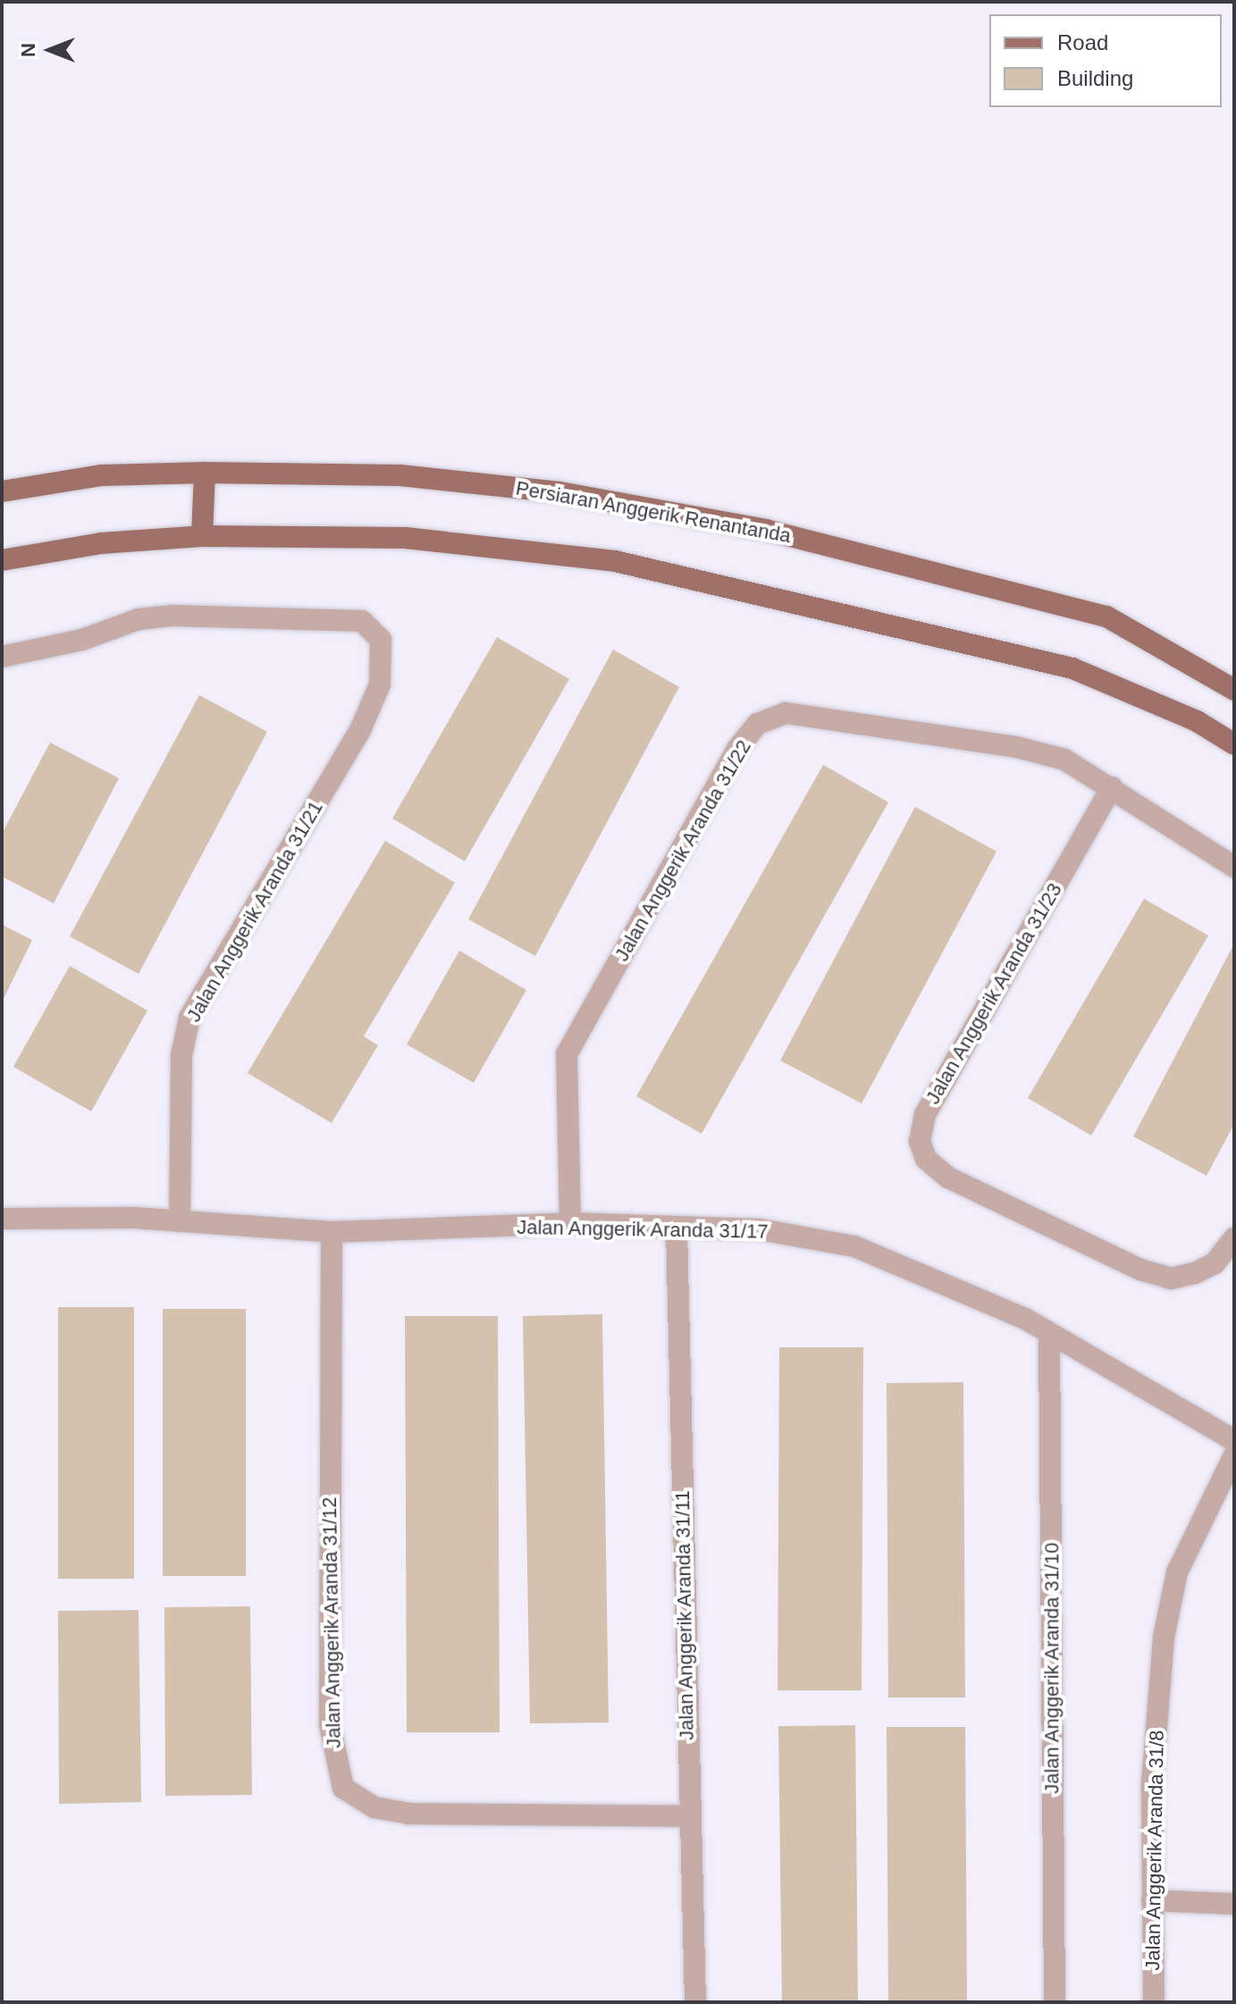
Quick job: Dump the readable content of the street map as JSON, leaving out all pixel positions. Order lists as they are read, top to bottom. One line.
{"streets":{"main road":["Persiaran Anggerik Renantanda"],"street":["Jalan Anggerik Aranda 31/22","Jalan Anggerik Aranda 31/21","Jalan Anggerik Aranda 31/23","Jalan Anggerik Aranda 31/17","Jalan Anggerik Aranda 31/11","Jalan Anggerik Aranda 31/12","Jalan Anggerik Aranda 31/10","Jalan Anggerik Aranda 31/8"]},"crossings":[["Jalan Anggerik Aranda 31/22","Jalan Anggerik Aranda 31/23"],["Jalan Anggerik Aranda 31/22","Jalan Anggerik Aranda 31/17"],["Jalan Anggerik Aranda 31/21","Jalan Anggerik Aranda 31/17"],["Jalan Anggerik Aranda 31/17","Jalan Anggerik Aranda 31/11"],["Jalan Anggerik Aranda 31/17","Jalan Anggerik Aranda 31/12"],["Jalan Anggerik Aranda 31/17","Jalan Anggerik Aranda 31/10"],["Jalan Anggerik Aranda 31/11","Jalan Anggerik Aranda 31/12"]],"legend":["Road","Building"],"north":"left"}
